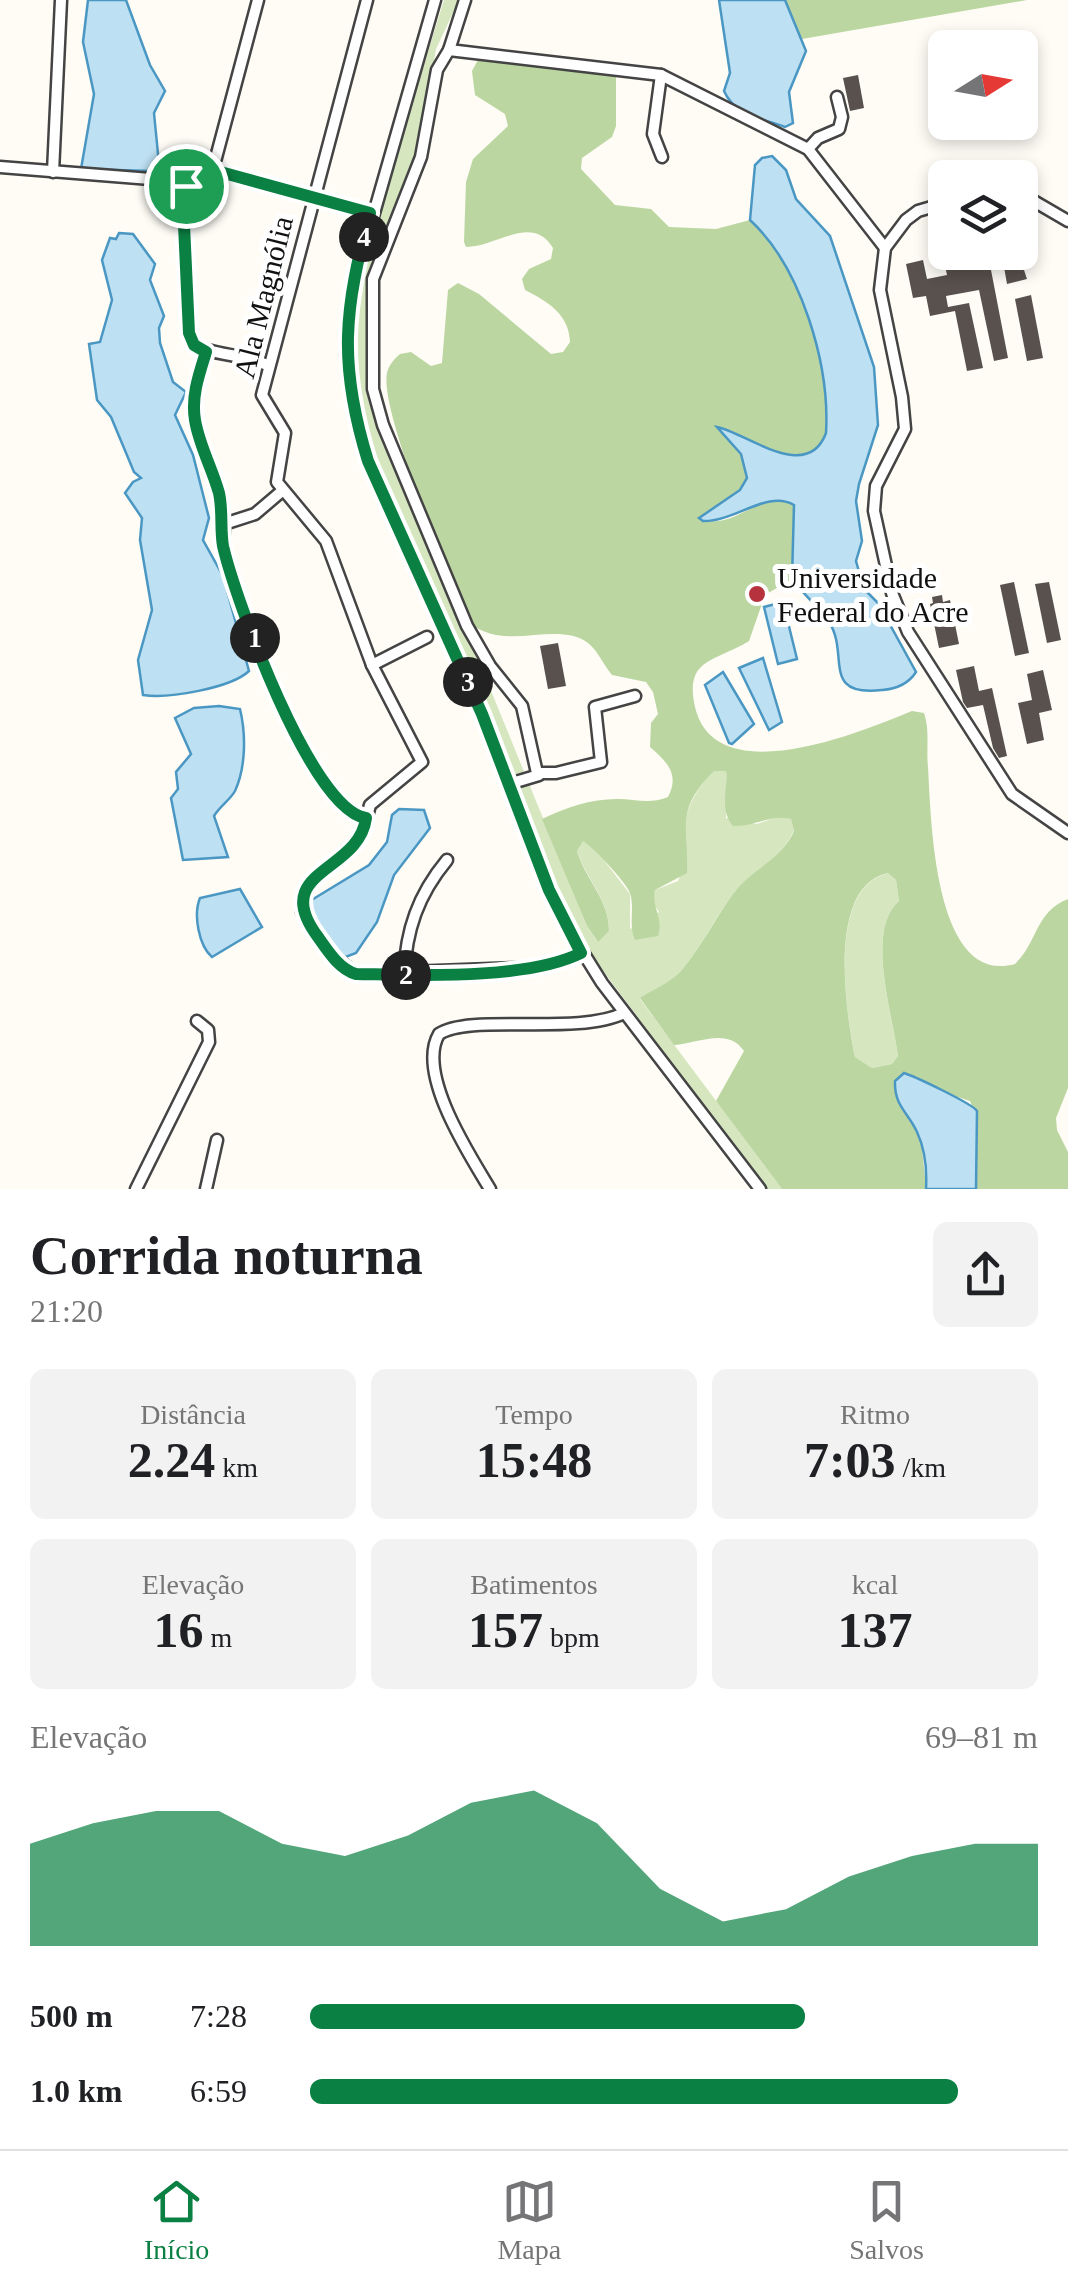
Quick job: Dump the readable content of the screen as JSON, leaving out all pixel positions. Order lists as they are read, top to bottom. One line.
{"streets":{"street":["Ala Magnólia"]},"places":["Universidade Federal do Acre"],"north":"right","page":{"pins":["4","1","3","2"],"heading":["Corrida noturna","21:20"],"stats":[["Distância","2.24 km"],["Tempo","15:48"],["Ritmo","7:03 /km"],["Elevação","16 m"],["Batimentos","157 bpm"],["kcal","137"]],"chart":["Elevação","69–81 m"],"list":[{"name":"500 m","note":"7:28"},{"name":"1.0 km","note":"6:59"}],"tabs":["Início","Mapa","Salvos"]}}
